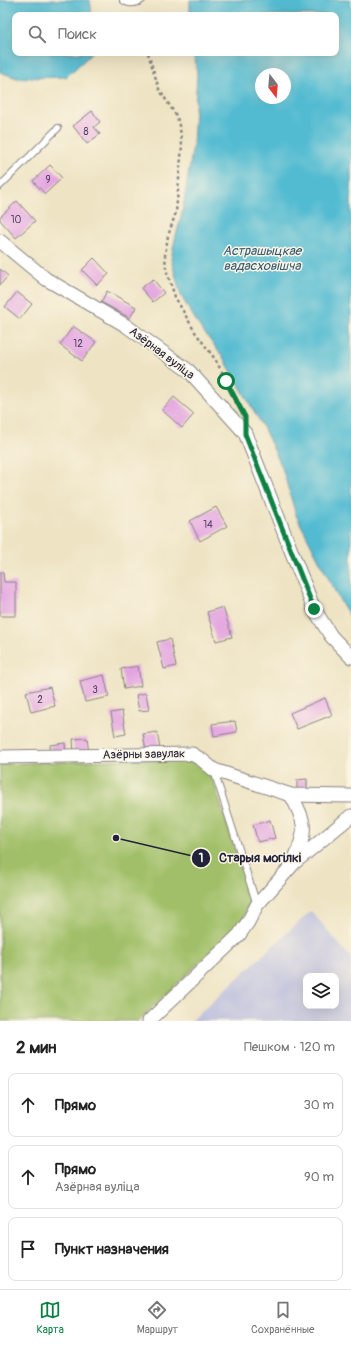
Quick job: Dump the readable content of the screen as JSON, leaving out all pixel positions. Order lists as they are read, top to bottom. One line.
{"streets":{"street":["Азёрная вуліца","Азёрны завулак"]},"water":["Астрашыцкае вадасховішча"],"places":["Старыя могілкі"],"house_numbers":["8","9","10","12","14","3","2"],"north":"bottom","page":{"search":"Поиск","heading":["2 мин","Пешком · 120 m"],"list":[["Прямо","30 m"],["Прямо","Азёрная вуліца","90 m"],"Пункт назначения"],"nav":["Карта","Маршрут","Сохранённые"]}}
